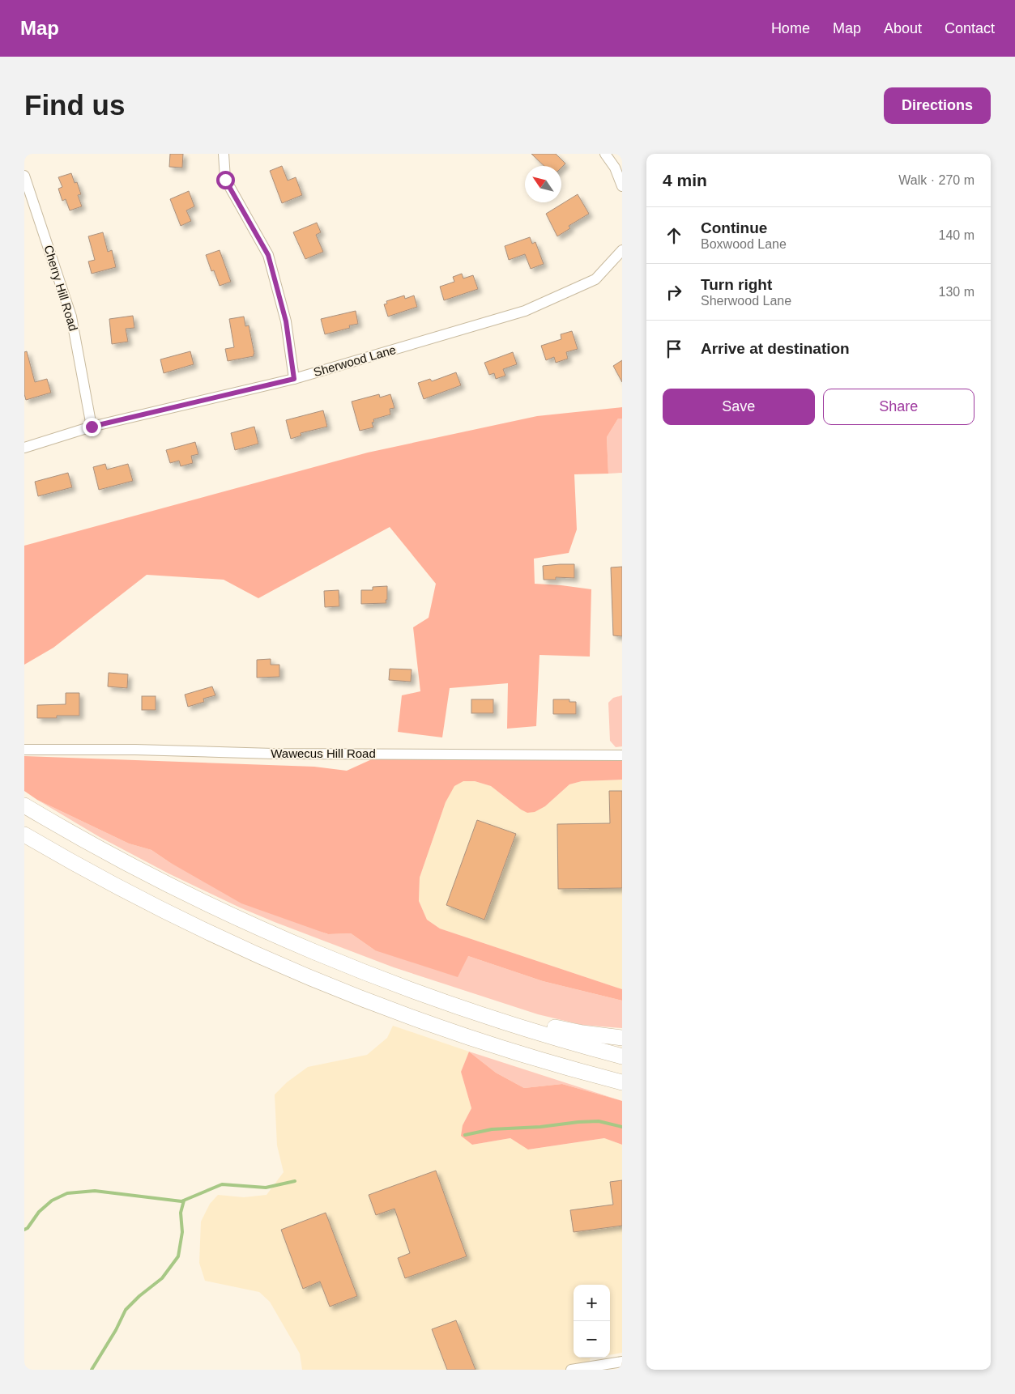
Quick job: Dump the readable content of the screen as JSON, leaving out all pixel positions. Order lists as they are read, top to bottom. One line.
{"streets":{"street":["Cherry Hill Road","Sherwood Lane","Wawecus Hill Road"]},"crossings":[["Cherry Hill Road","Sherwood Lane"]],"north":"top left","page":{"header":"Map","nav":["Home","Map","About","Contact"],"buttons":["Directions",["Save","Share"]],"title":"Find us","heading":["4 min","Walk · 270 m"],"list":[["Continue","Boxwood Lane","140 m"],["Turn right","Sherwood Lane","130 m"],"Arrive at destination"],"map_buttons":["+","−"]}}
